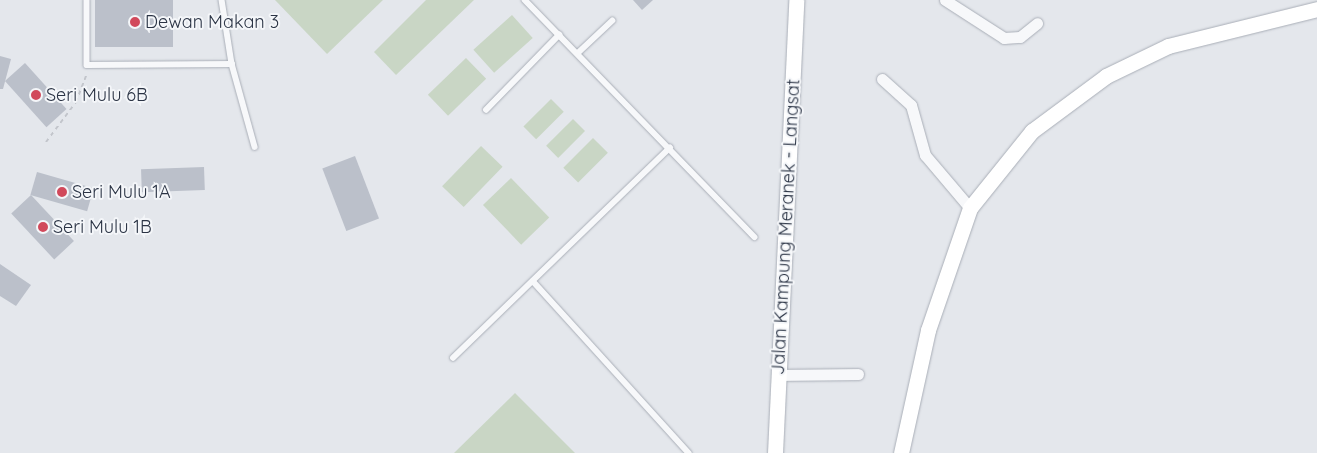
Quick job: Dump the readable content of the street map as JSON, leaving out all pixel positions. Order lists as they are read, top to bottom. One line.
{"streets":{"main road":["Jalan Kampung Meranek - Langsat"]},"places":["Dewan Makan 3","Seri Mulu 6B","Seri Mulu 1A","Seri Mulu 1B"]}
